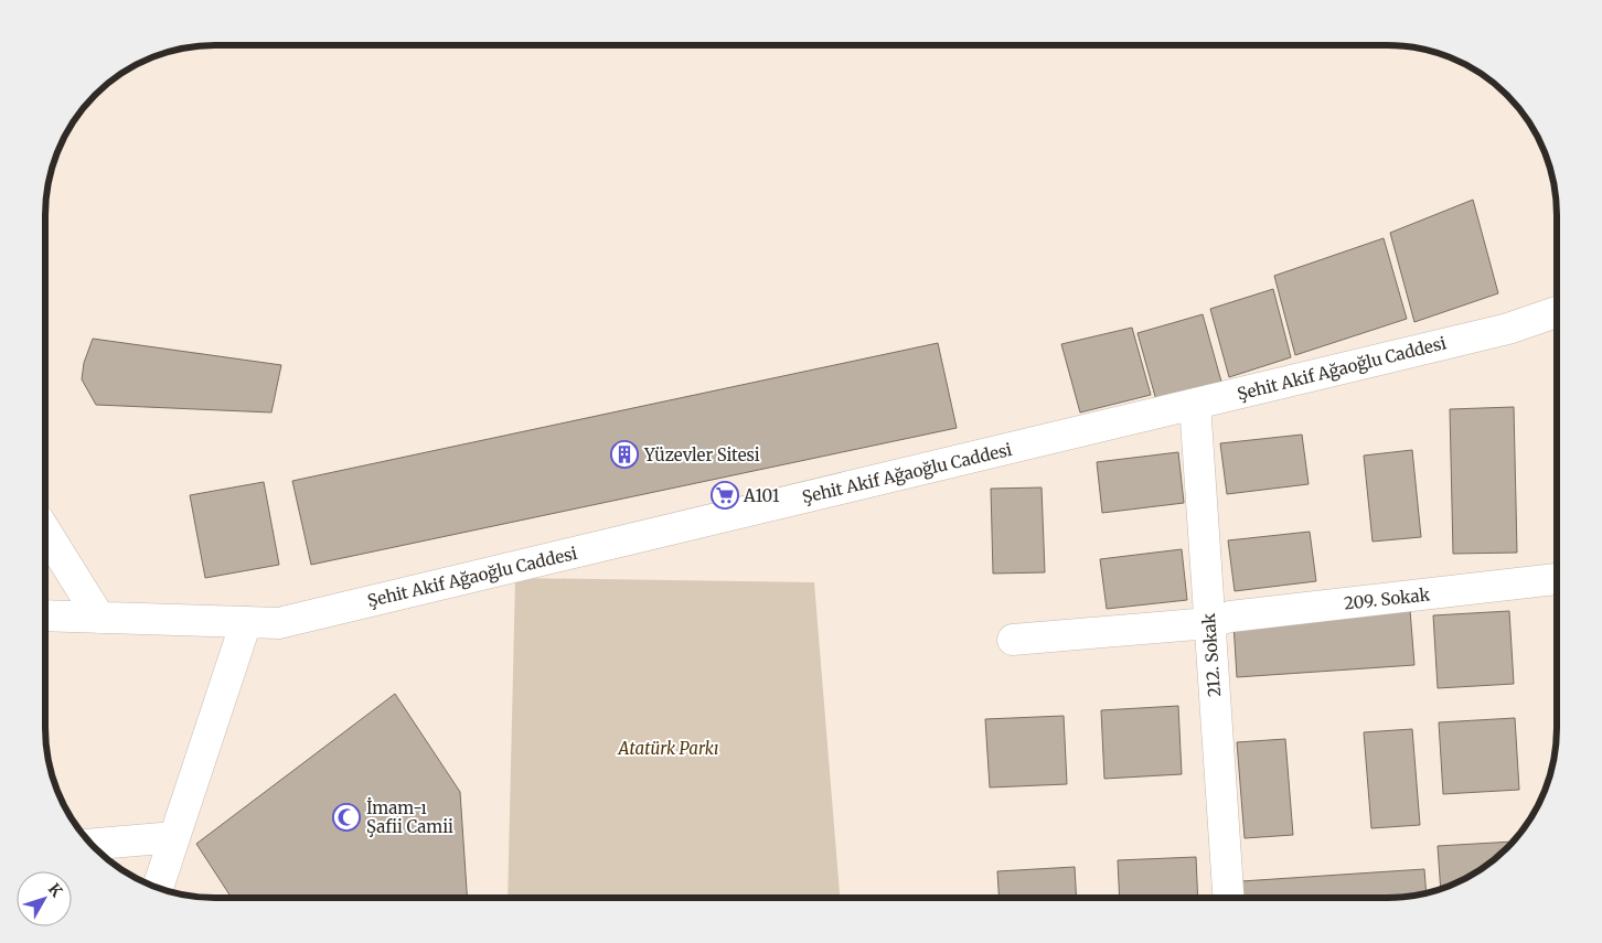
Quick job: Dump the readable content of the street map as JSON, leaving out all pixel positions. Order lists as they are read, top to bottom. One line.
{"streets":{"street":["Şehit Akif Ağaoğlu Caddesi","209. Sokak","212. Sokak"]},"crossings":[["Şehit Akif Ağaoğlu Caddesi","212. Sokak"],["209. Sokak","212. Sokak"]],"parks":["Atatürk Parkı"],"places":{"building":["Yüzevler Sitesi"],"supermarket":["A101"],"mosque":["İmam-ı Şafii Camii"]},"north":"top right"}
